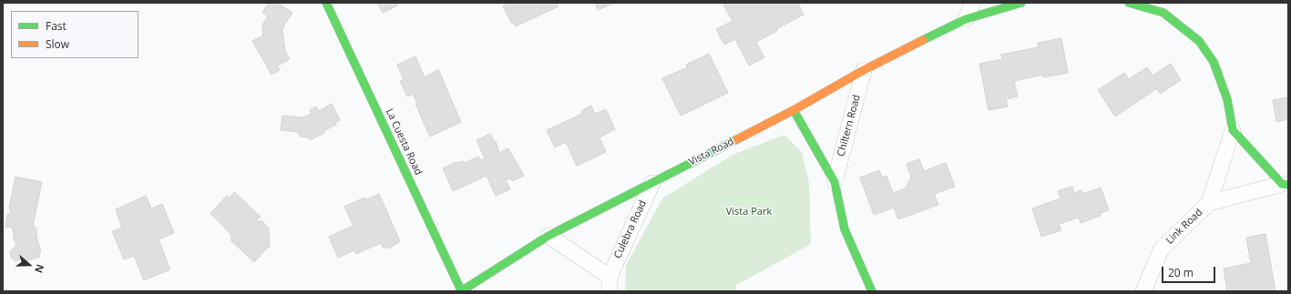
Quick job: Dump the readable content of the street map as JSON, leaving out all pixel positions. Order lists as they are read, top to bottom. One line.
{"streets":{"street":["Chiltern Road","La Cuesta Road","Vista Road","Link Road","Culebra Road"]},"crossings":[["Chiltern Road","Vista Road"],["La Cuesta Road","Vista Road"],["Vista Road","Culebra Road"]],"parks":["Vista Park"],"legend":["Fast","Slow"],"scale_bar":"20 m","north":"right"}
